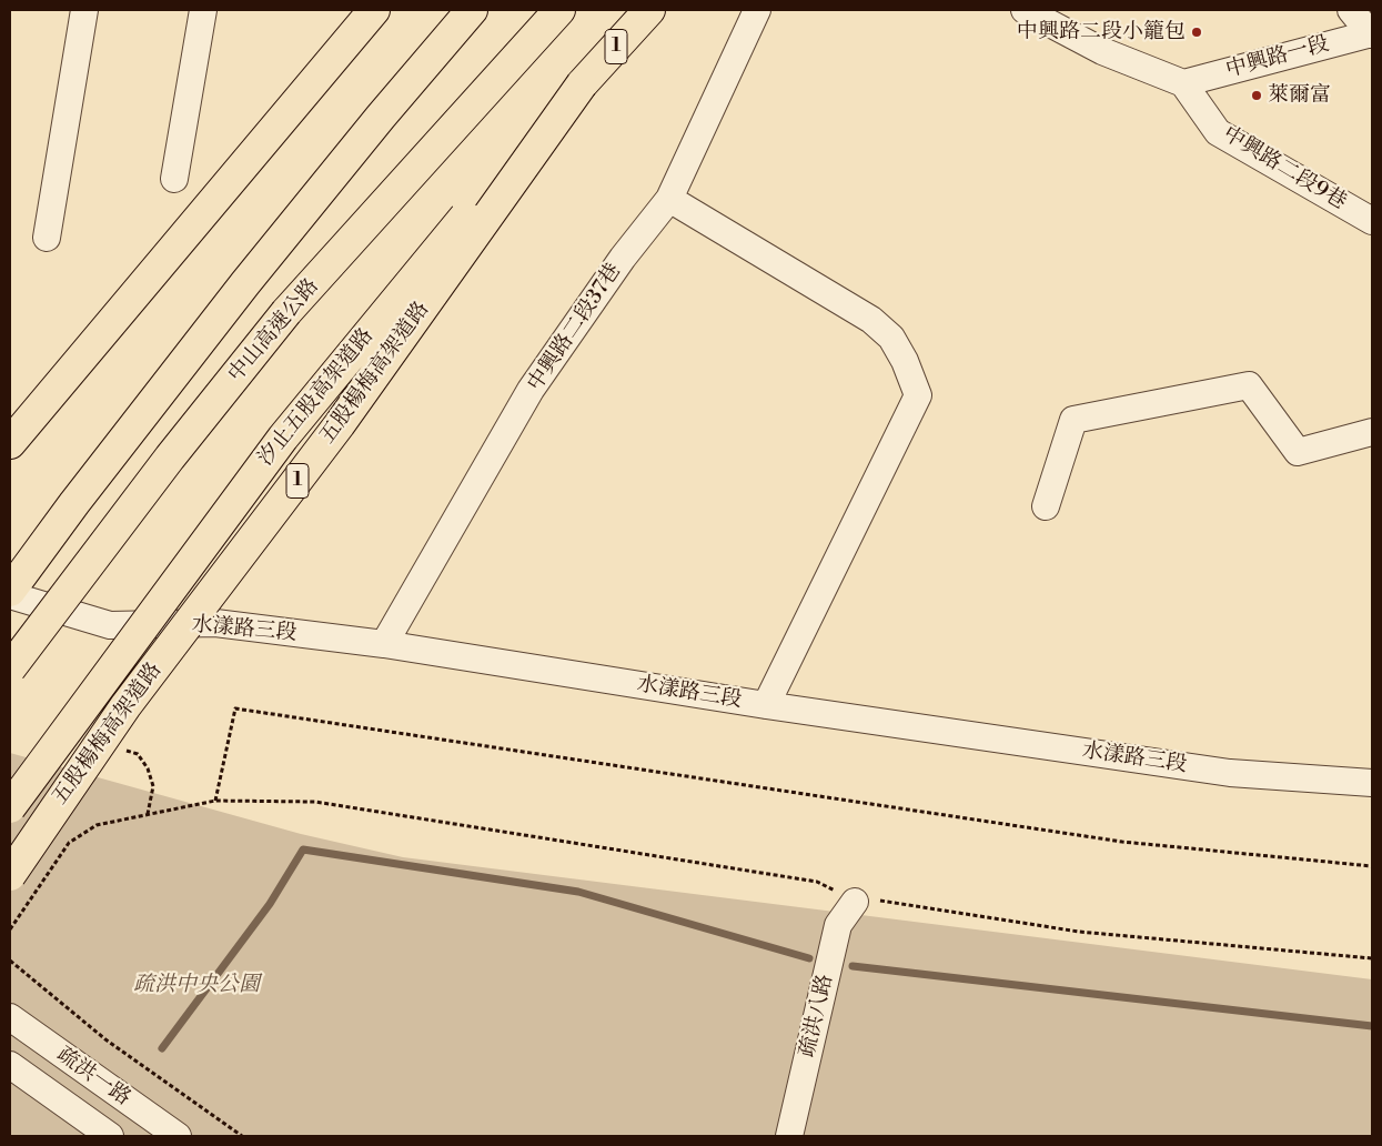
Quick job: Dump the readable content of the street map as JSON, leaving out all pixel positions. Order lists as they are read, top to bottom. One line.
{"streets":{"highway":["1","中山高速公路","五股楊梅高架道路","汐止五股高架道路"],"street":["中興路一段","中興路二段9巷","中興路二段37巷","水漾路三段","疏洪八路","疏洪一路"]},"crossings":[["中興路一段","中興路二段9巷"],["中興路二段37巷","水漾路三段"],["五股楊梅高架道路","汐止五股高架道路"]],"parks":["疏洪中央公園"],"places":["中興路二段小籠包","萊爾富"]}
